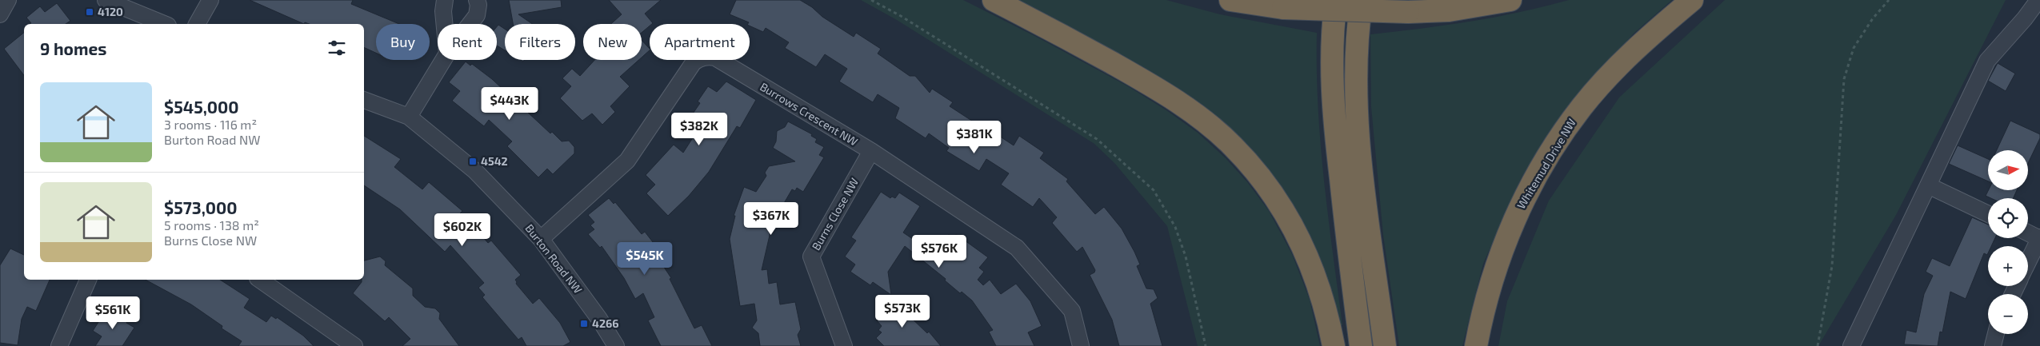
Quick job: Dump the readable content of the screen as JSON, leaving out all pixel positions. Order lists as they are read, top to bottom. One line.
{"streets":{"highway":["Whitemud Drive NW"],"street":["Burrows Crescent NW","Burns Close NW","Burton Road NW"]},"crossings":[["Burrows Crescent NW","Burns Close NW"],["Burrows Crescent NW","Burton Road NW"]],"places":{"transit":["4120","4542","4266"]},"north":"right","page":{"chip":["Buy","Rent","Filters","New","Apartment"],"heading":"9 homes","list":[{"name":"$545,000","note":"3 rooms · 116 m² · Burton Road NW"},{"name":"$573,000","note":"5 rooms · 138 m² · Burns Close NW"}],"price":["$443K","$382K","$381K","$367K","$602K","$576K","$545K","$573K","$561K"],"map_buttons":["+","−"]}}
